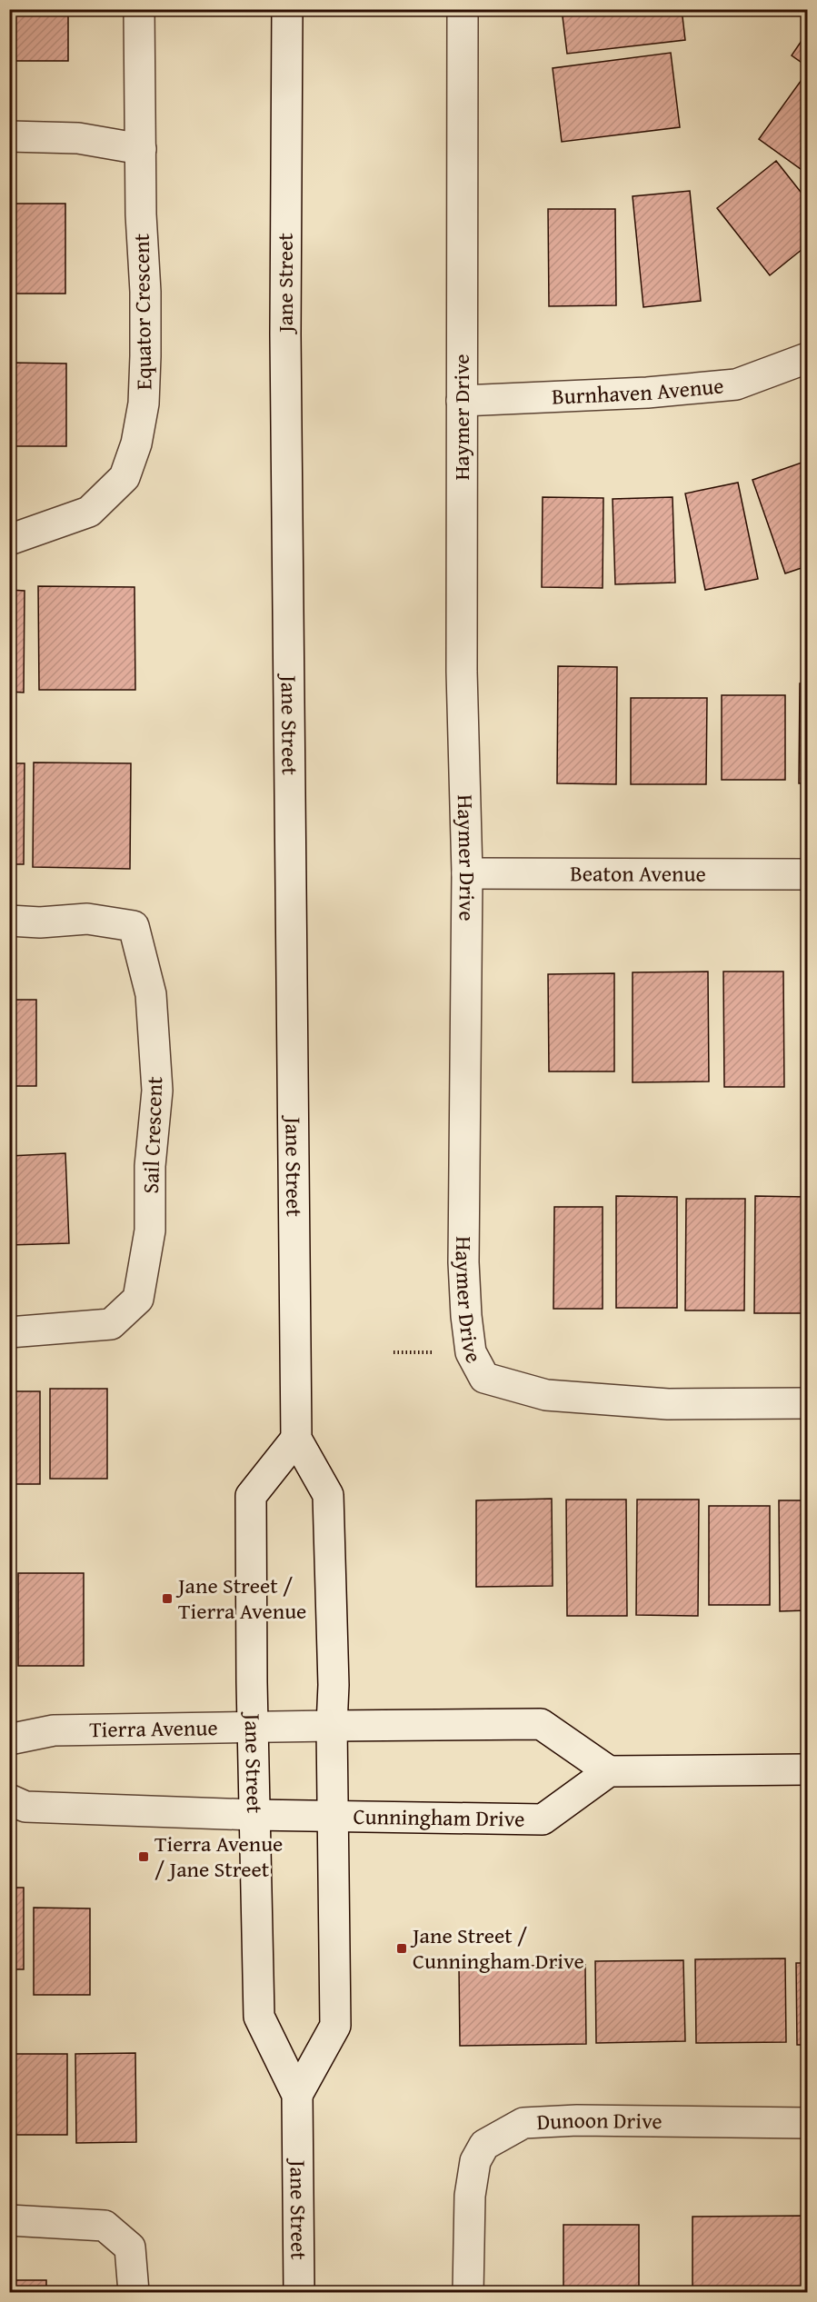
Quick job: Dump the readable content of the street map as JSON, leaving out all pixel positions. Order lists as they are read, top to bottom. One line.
{"streets":{"street":["Jane Street","Equator Crescent","Burnhaven Avenue","Haymer Drive","Beaton Avenue","Sail Crescent","Tierra Avenue","Cunningham Drive","Dunoon Drive"]},"crossings":[["Jane Street","Tierra Avenue"],["Jane Street","Cunningham Drive"],["Burnhaven Avenue","Haymer Drive"],["Haymer Drive","Beaton Avenue"]],"places":{"transit":["Jane Street / Tierra Avenue","Tierra Avenue / Jane Street","Jane Street / Cunningham Drive"]}}
